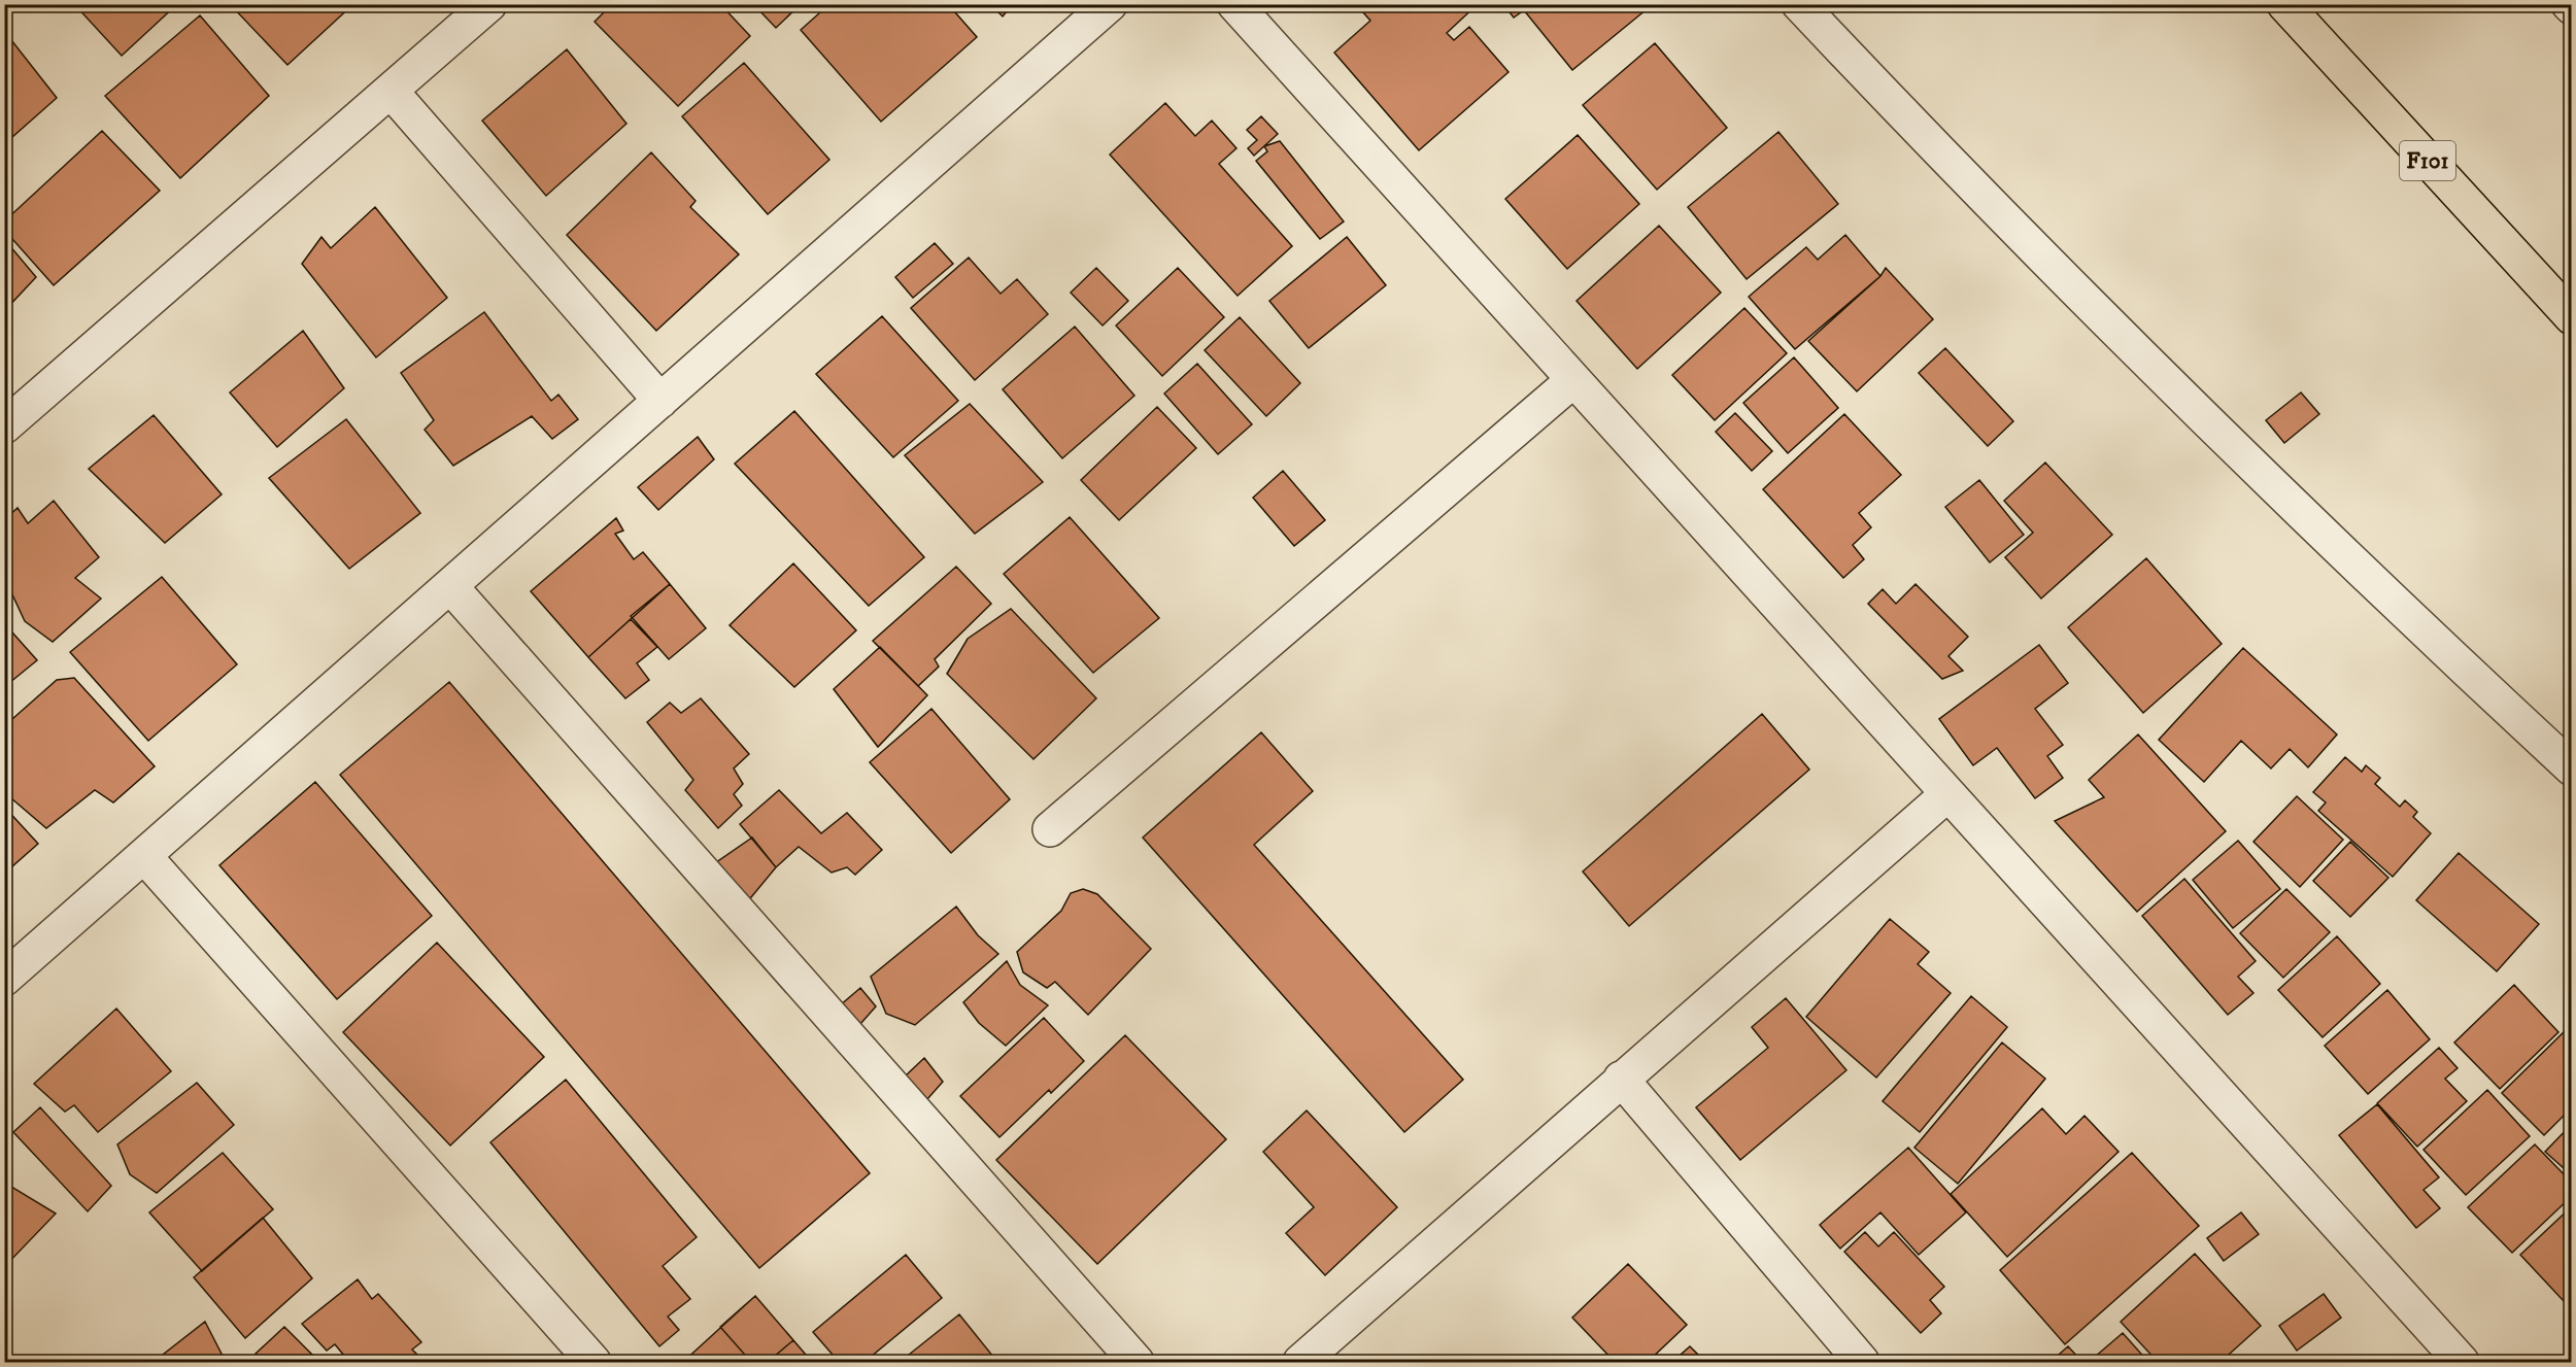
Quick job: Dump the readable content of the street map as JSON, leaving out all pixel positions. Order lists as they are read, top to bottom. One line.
{"streets":{"main road":["F101"]}}
